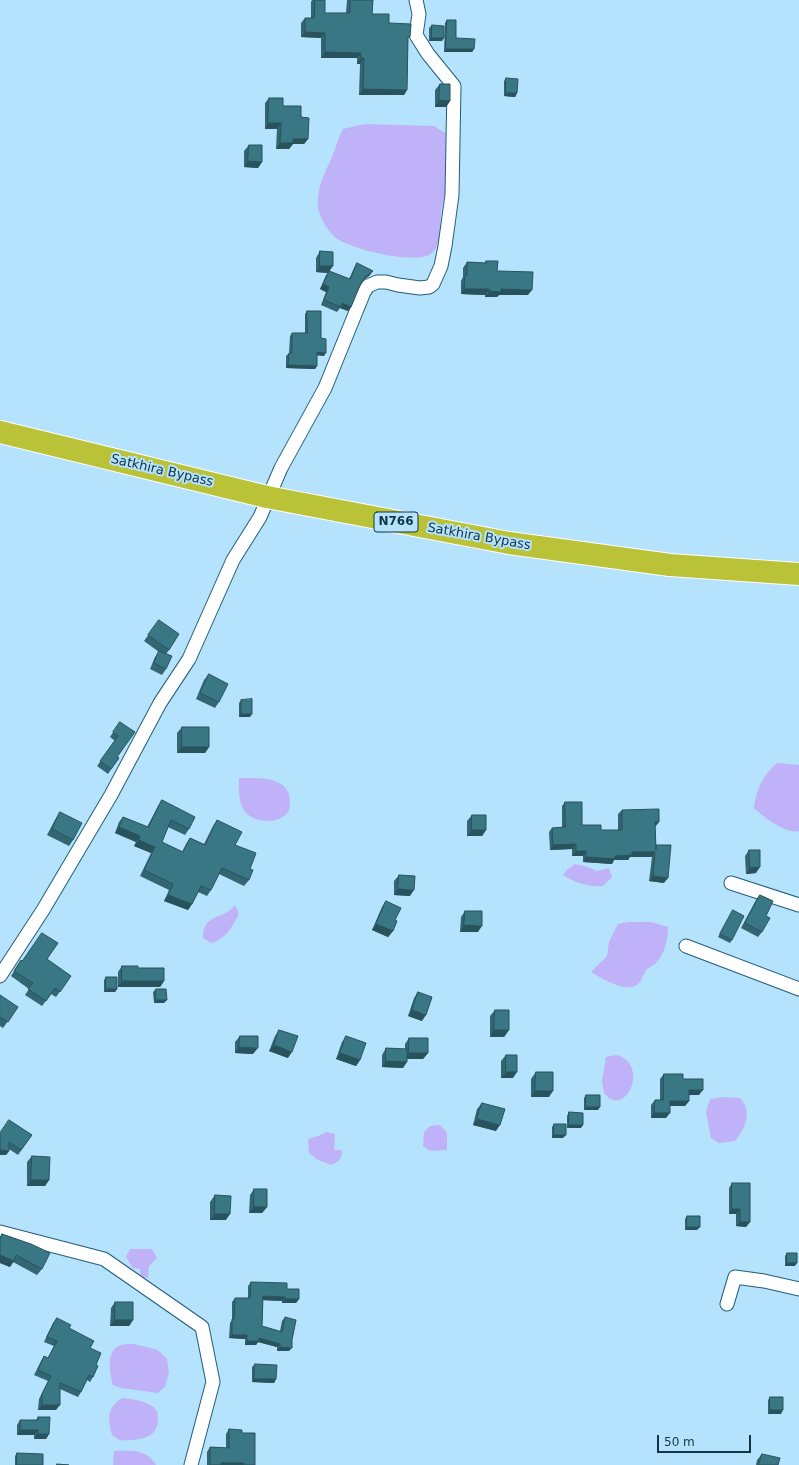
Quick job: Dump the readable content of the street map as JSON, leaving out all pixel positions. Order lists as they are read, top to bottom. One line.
{"streets":{"highway":["Satkhira Bypass","N766"]},"scale_bar":"50 m"}
